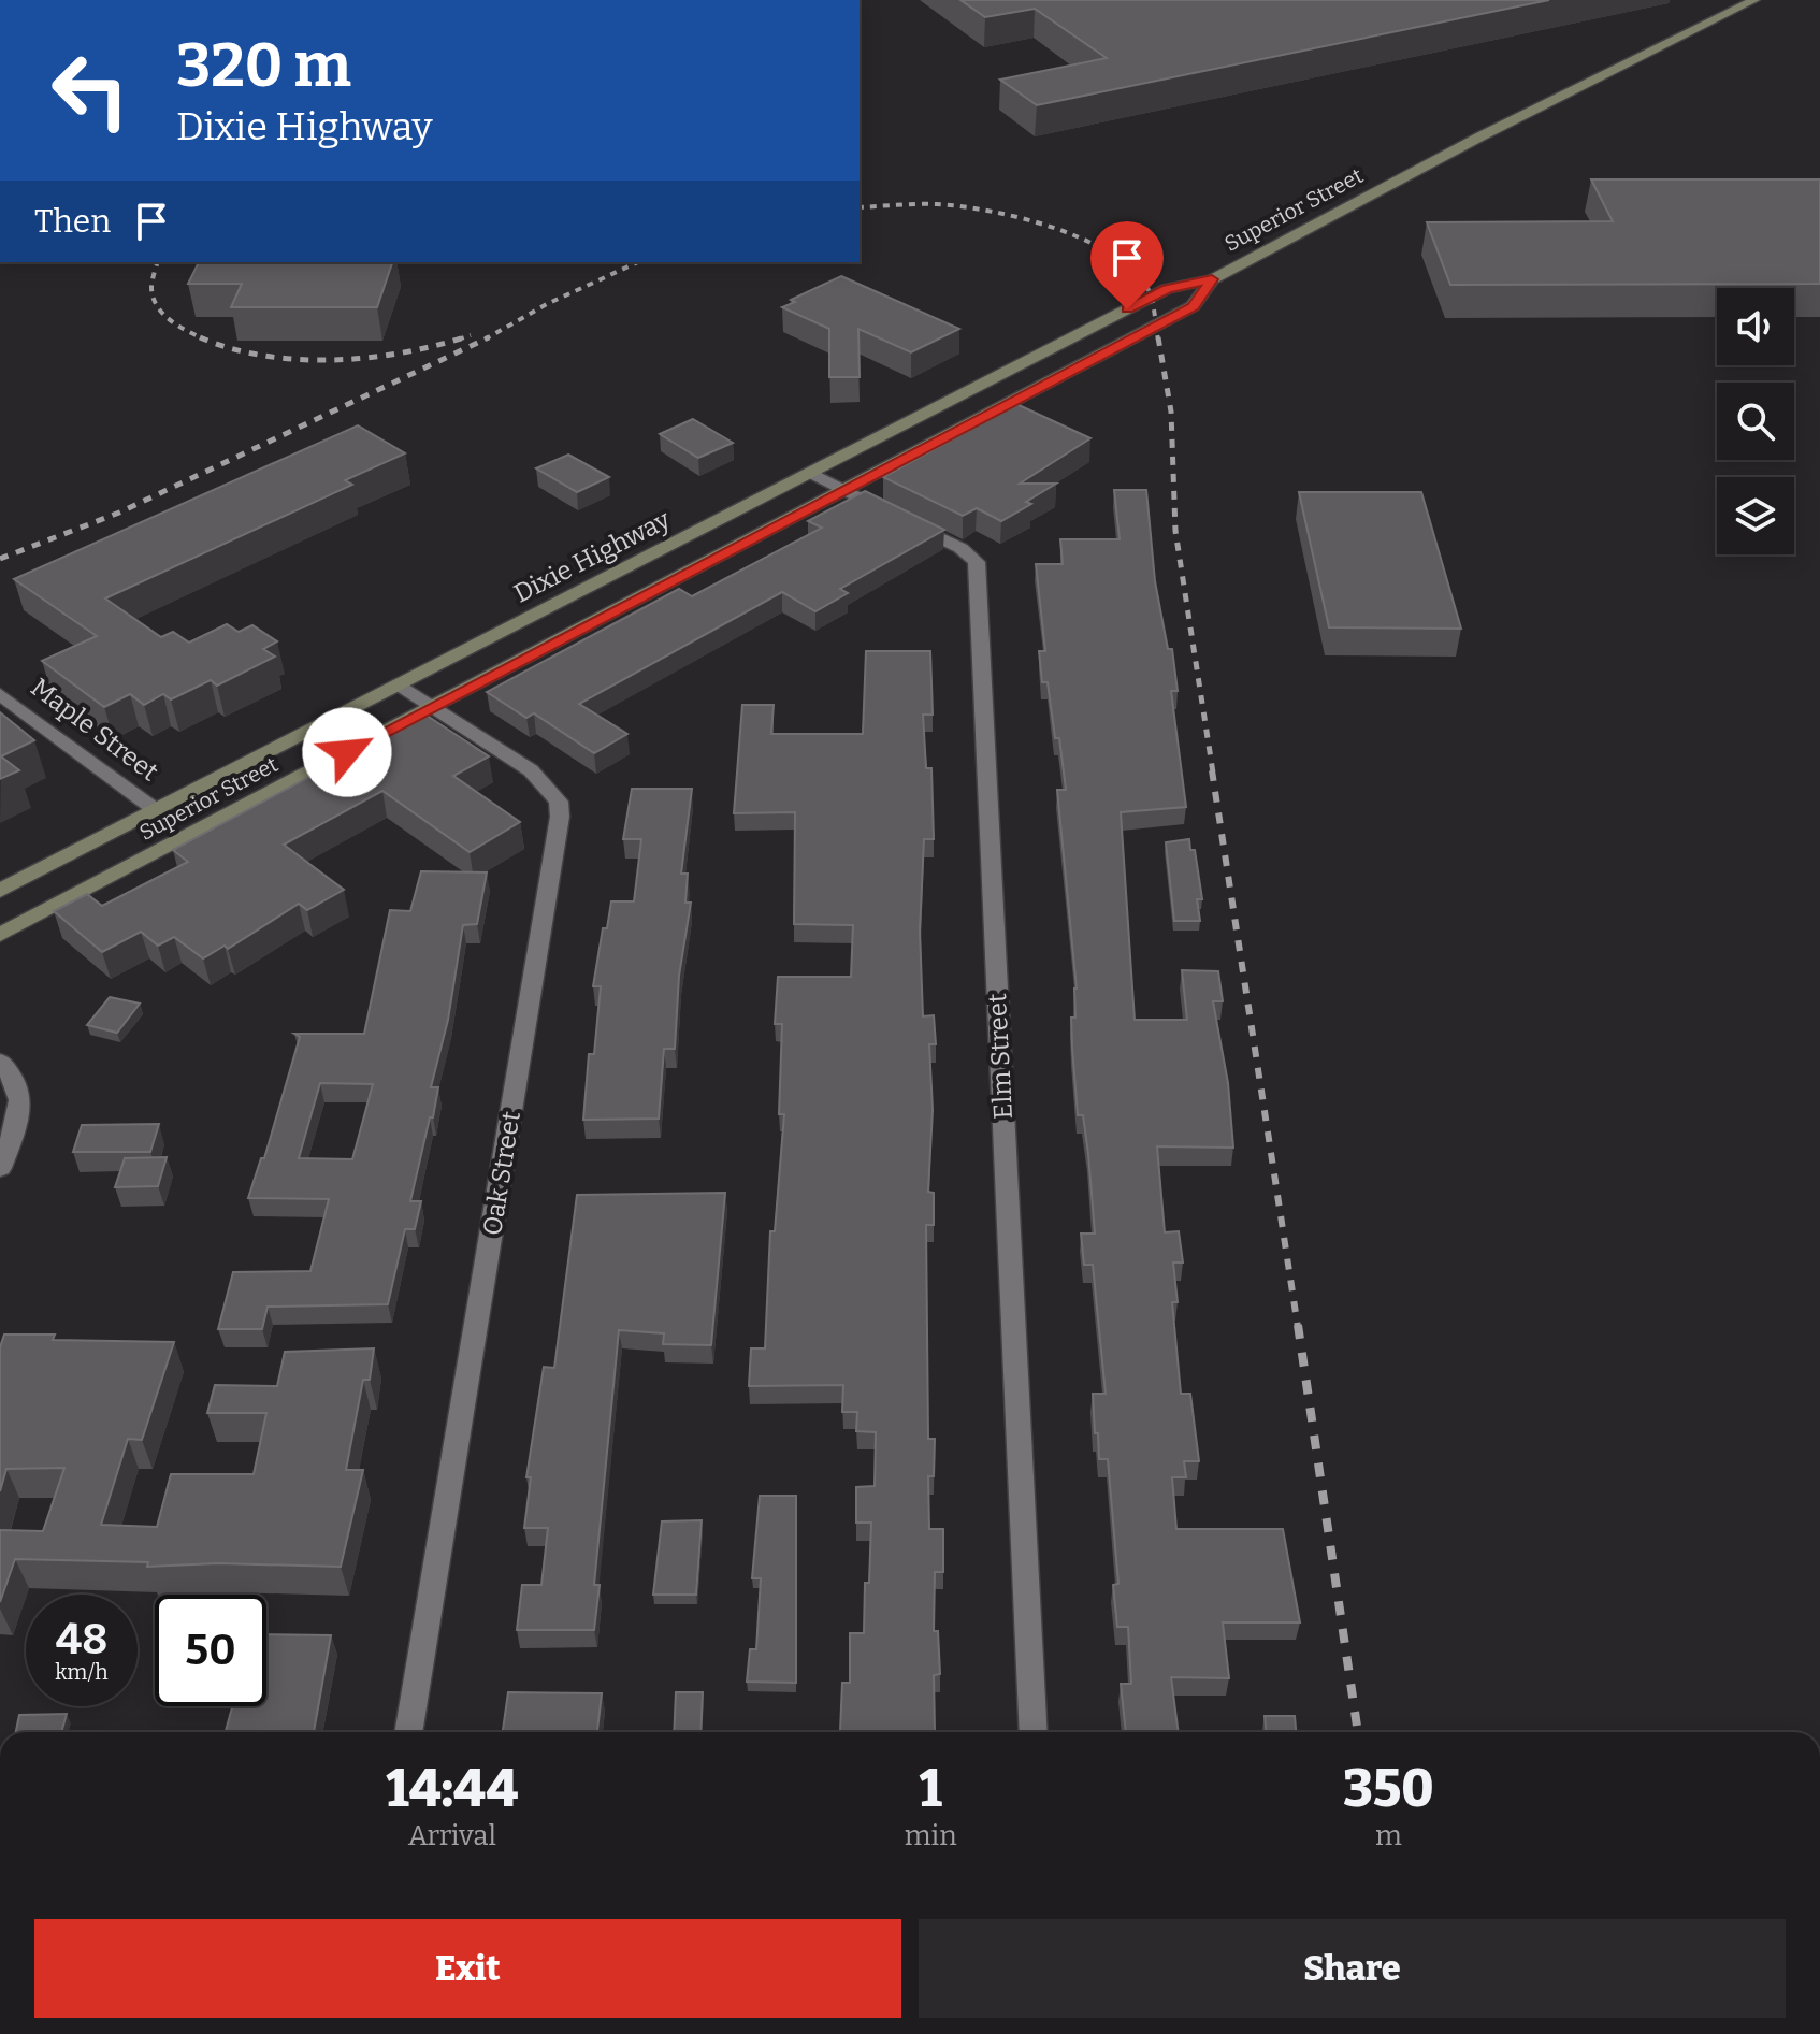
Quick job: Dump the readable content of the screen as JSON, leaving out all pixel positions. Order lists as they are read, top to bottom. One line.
{"streets":{"main road":["Superior Street","Dixie Highway"],"street":["Maple Street","Elm Street","Oak Street"]},"crossings":[["Superior Street","Dixie Highway"],["Superior Street","Elm Street"],["Superior Street","Oak Street"],["Dixie Highway","Maple Street"],["Dixie Highway","Elm Street"],["Dixie Highway","Oak Street"]],"page":{"turn":["320 m","Dixie Highway"],"then":"Then","speed":"48 km/h","limit":"50","eta":["14:44","Arrival","1","min","350","m"],"buttons":["Exit","Share"]}}
